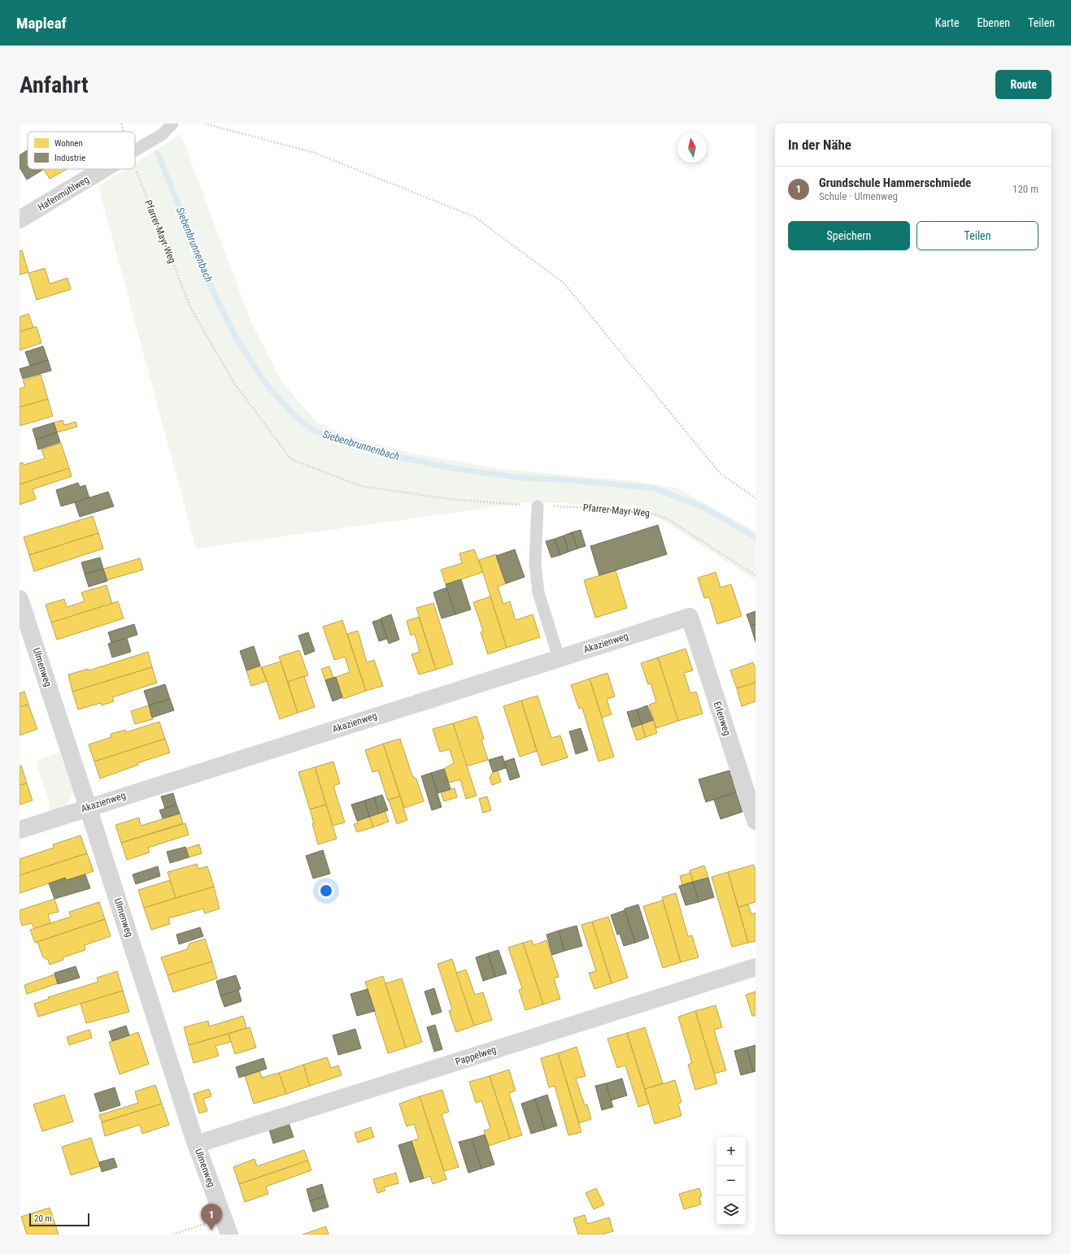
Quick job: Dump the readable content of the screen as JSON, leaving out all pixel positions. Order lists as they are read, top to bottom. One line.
{"streets":{"street":["Hafenmühlweg","Akazienweg","Ulmenweg","Erlenweg","Pappelweg"],"path":["Pfarrer-Mayr-Weg"]},"crossings":[["Akazienweg","Ulmenweg"],["Akazienweg","Erlenweg"],["Ulmenweg","Pappelweg"]],"water":["Siebenbrunnenbach"],"legend":["Wohnen","Industrie"],"scale_bar":"20 m","north":"top","page":{"header":"Mapleaf","nav":["Karte","Ebenen","Teilen"],"buttons":["Route",["Speichern","Teilen"]],"title":"Anfahrt","heading":"In der Nähe","list":[{"mark":"1","name":"Grundschule Hammerschmiede","note":"Schule · Ulmenweg","value":"120 m"}],"map_buttons":["+","−"],"pins":"1","scale":"20 m"}}
